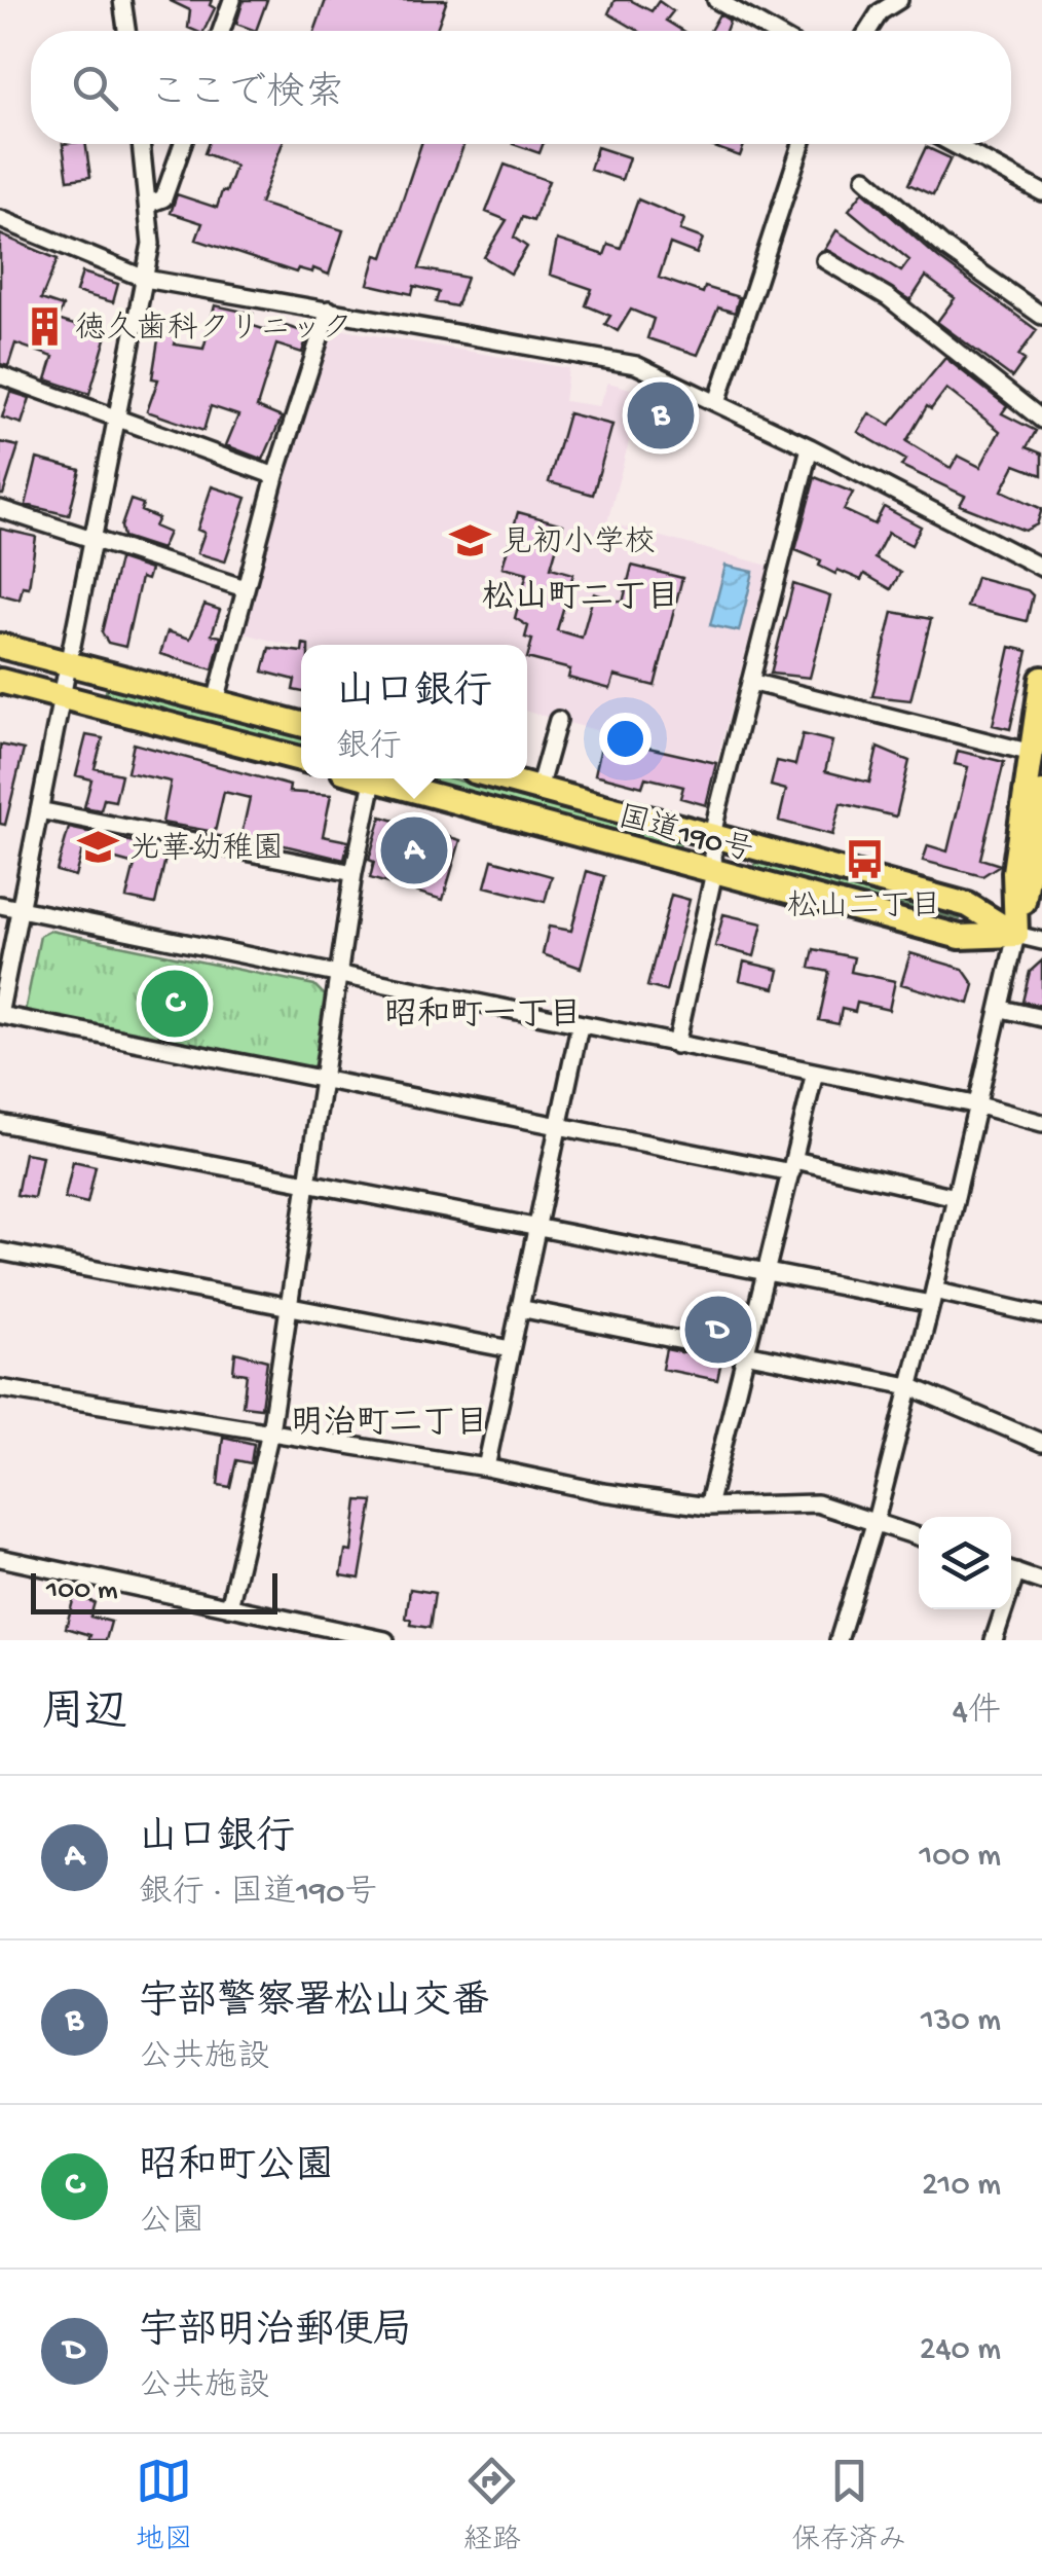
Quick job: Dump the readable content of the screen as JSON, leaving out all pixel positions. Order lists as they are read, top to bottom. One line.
{"streets":{"highway":["国道190号"]},"districts":["松山町二丁目","昭和町一丁目","明治町二丁目"],"places":{"building":["徳久歯科クリニック"],"school or university":["見初小学校","光華幼稚園"],"bus stop":["松山二丁目"]},"scale_bar":"100 m","page":{"search":"ここで検索","pins":["B","A","C","D"],"popup":["山口銀行","銀行"],"scale":"100 m","heading":["周辺","4件"],"list":[{"mark":"A","name":"山口銀行","note":"銀行 · 国道190号","value":"100 m"},{"mark":"B","name":"宇部警察署松山交番","note":"公共施設","value":"130 m"},{"mark":"C","name":"昭和町公園","note":"公園","value":"210 m"},{"mark":"D","name":"宇部明治郵便局","note":"公共施設","value":"240 m"}],"nav":["地図","経路","保存済み"]}}
